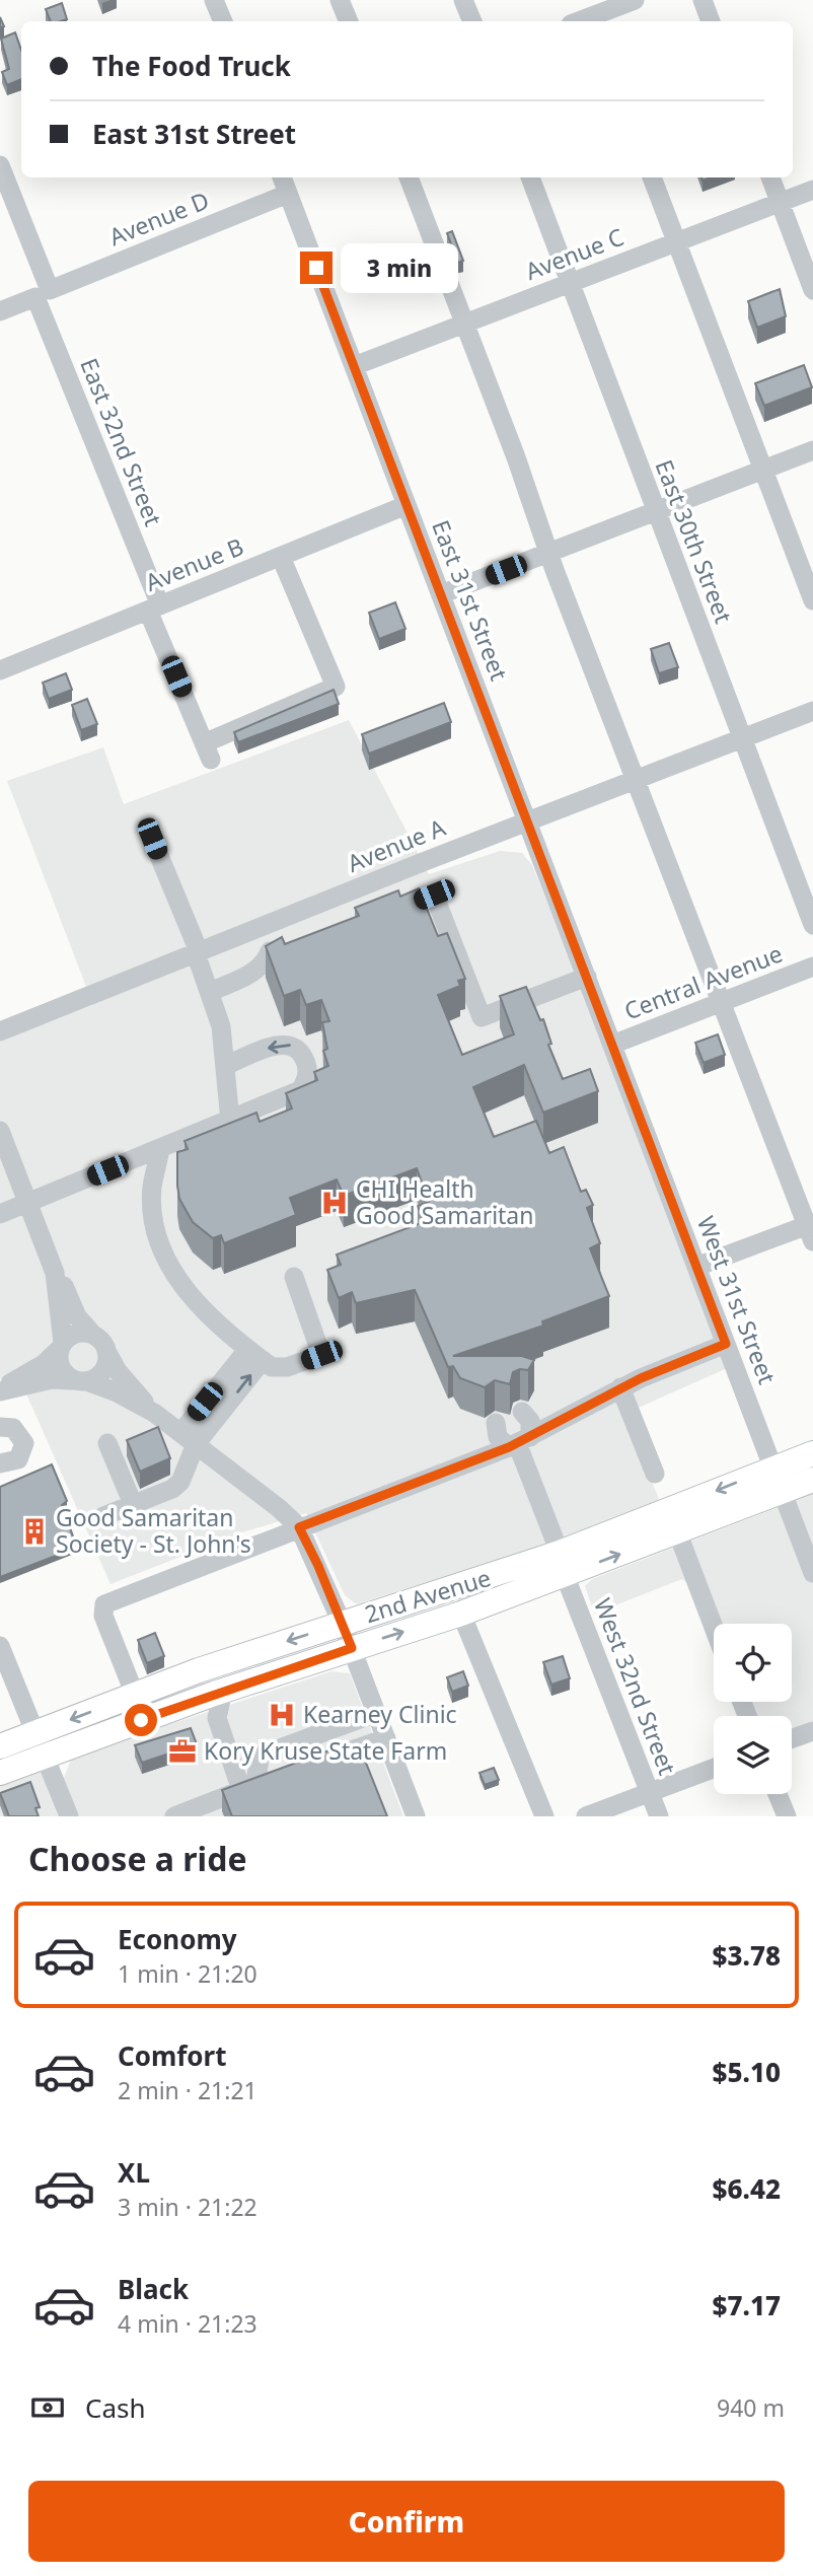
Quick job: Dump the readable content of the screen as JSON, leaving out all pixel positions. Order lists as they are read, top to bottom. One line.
{"streets":{"main road":["2nd Avenue"],"street":["Avenue D","Avenue C","East 32nd Street","East 30th Street","Avenue B","East 31st Street","Avenue A","Central Avenue","West 31st Street","West 32nd Street"]},"crossings":[["Avenue D","East 32nd Street"],["Avenue D","East 31st Street"],["Avenue C","East 30th Street"],["Avenue C","East 31st Street"],["East 32nd Street","Avenue B"],["East 30th Street","Avenue A"],["Avenue B","East 31st Street"],["East 31st Street","Avenue A"],["East 31st Street","Central Avenue"],["East 31st Street","West 31st Street"],["Central Avenue","West 31st Street"],["West 31st Street","2nd Avenue"],["2nd Avenue","West 32nd Street"]],"places":{"hospital":["CHI Health Good Samaritan","Kearney Clinic"],"building":["Good Samaritan Society - St. John's"],"office":["Kory Kruse State Farm"]},"page":{"banner":["The Food Truck","East 31st Street"],"bubble":"3 min","heading":"Choose a ride","list":[{"name":"Economy","note":"1 min · 21:20","value":"$3.78"},{"name":"Comfort","note":"2 min · 21:21","value":"$5.10"},{"name":"XL","note":"3 min · 21:22","value":"$6.42"},{"name":"Black","note":"4 min · 21:23","value":"$7.17"}],"pay":["Cash","940 m"],"buttons":"Confirm"}}
